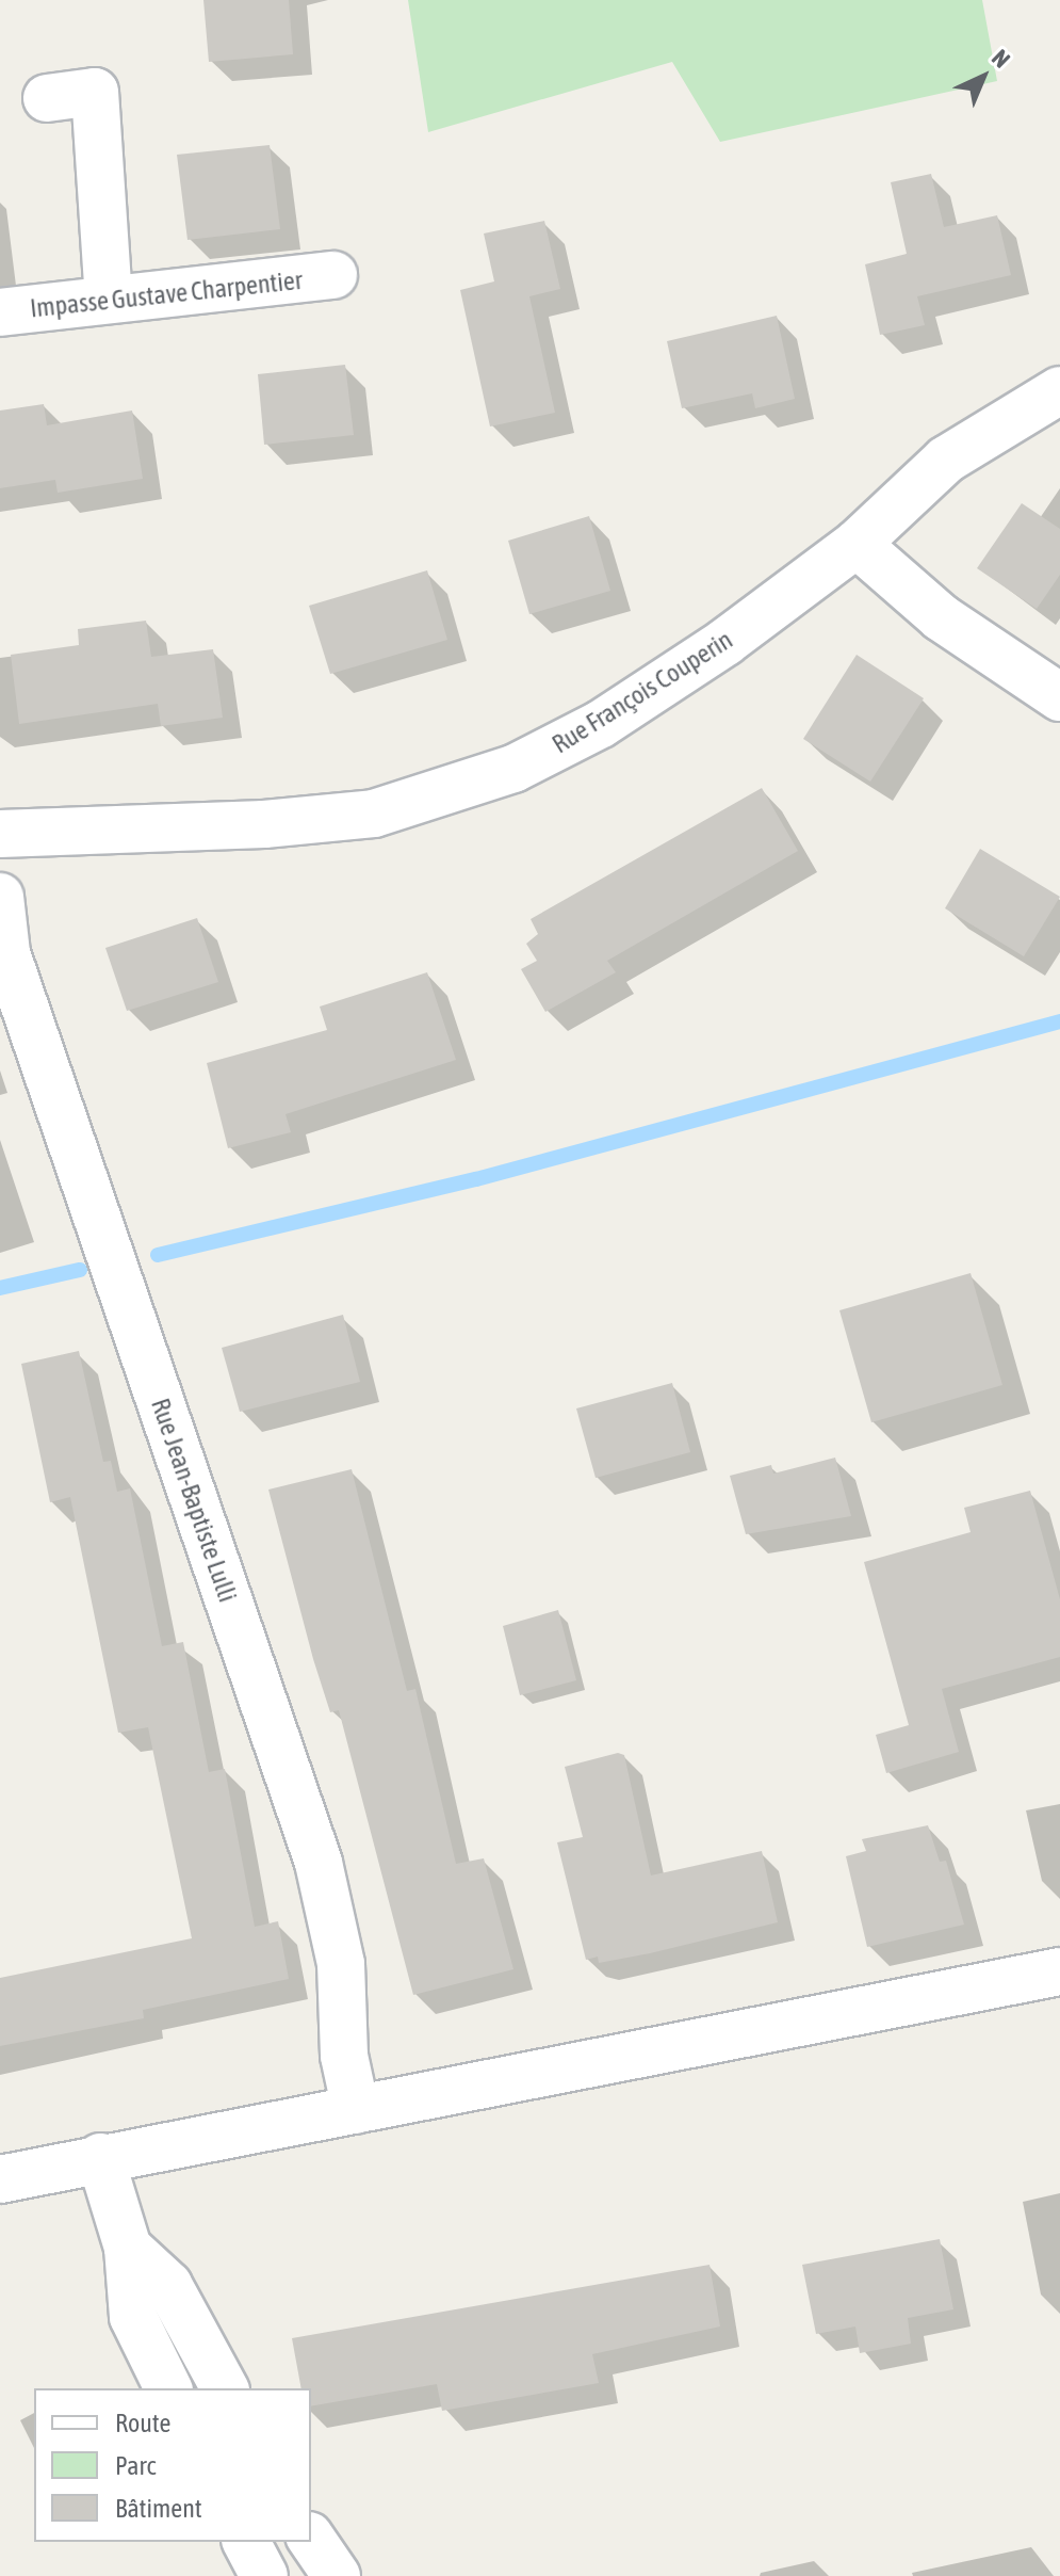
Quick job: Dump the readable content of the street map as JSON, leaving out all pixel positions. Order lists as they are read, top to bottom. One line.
{"streets":{"street":["Impasse Gustave Charpentier","Rue François Couperin","Rue Jean-Baptiste Lulli"]},"legend":["Route","Parc","Bâtiment"],"north":"top right"}
